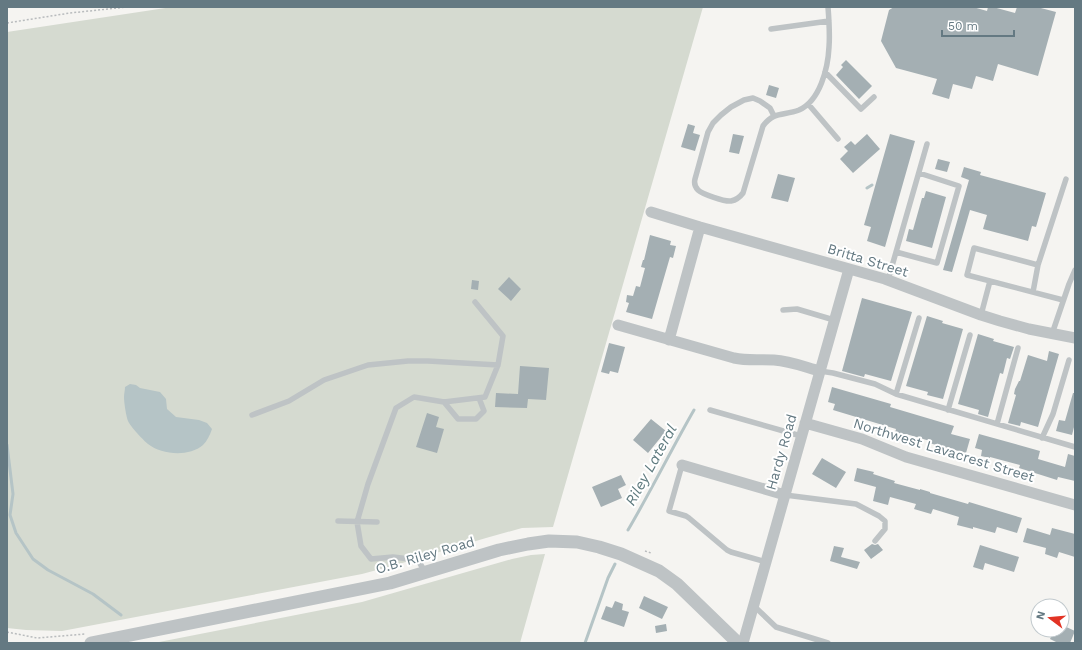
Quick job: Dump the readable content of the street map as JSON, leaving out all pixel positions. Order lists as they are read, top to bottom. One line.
{"streets":{"street":["Britta Street","Northwest Lavacrest Street","Hardy Road","O.B. Riley Road"]},"crossings":[["Britta Street","Hardy Road"],["Northwest Lavacrest Street","Hardy Road"]],"water":["Riley Lateral"],"scale_bar":"50 m","north":"left"}
